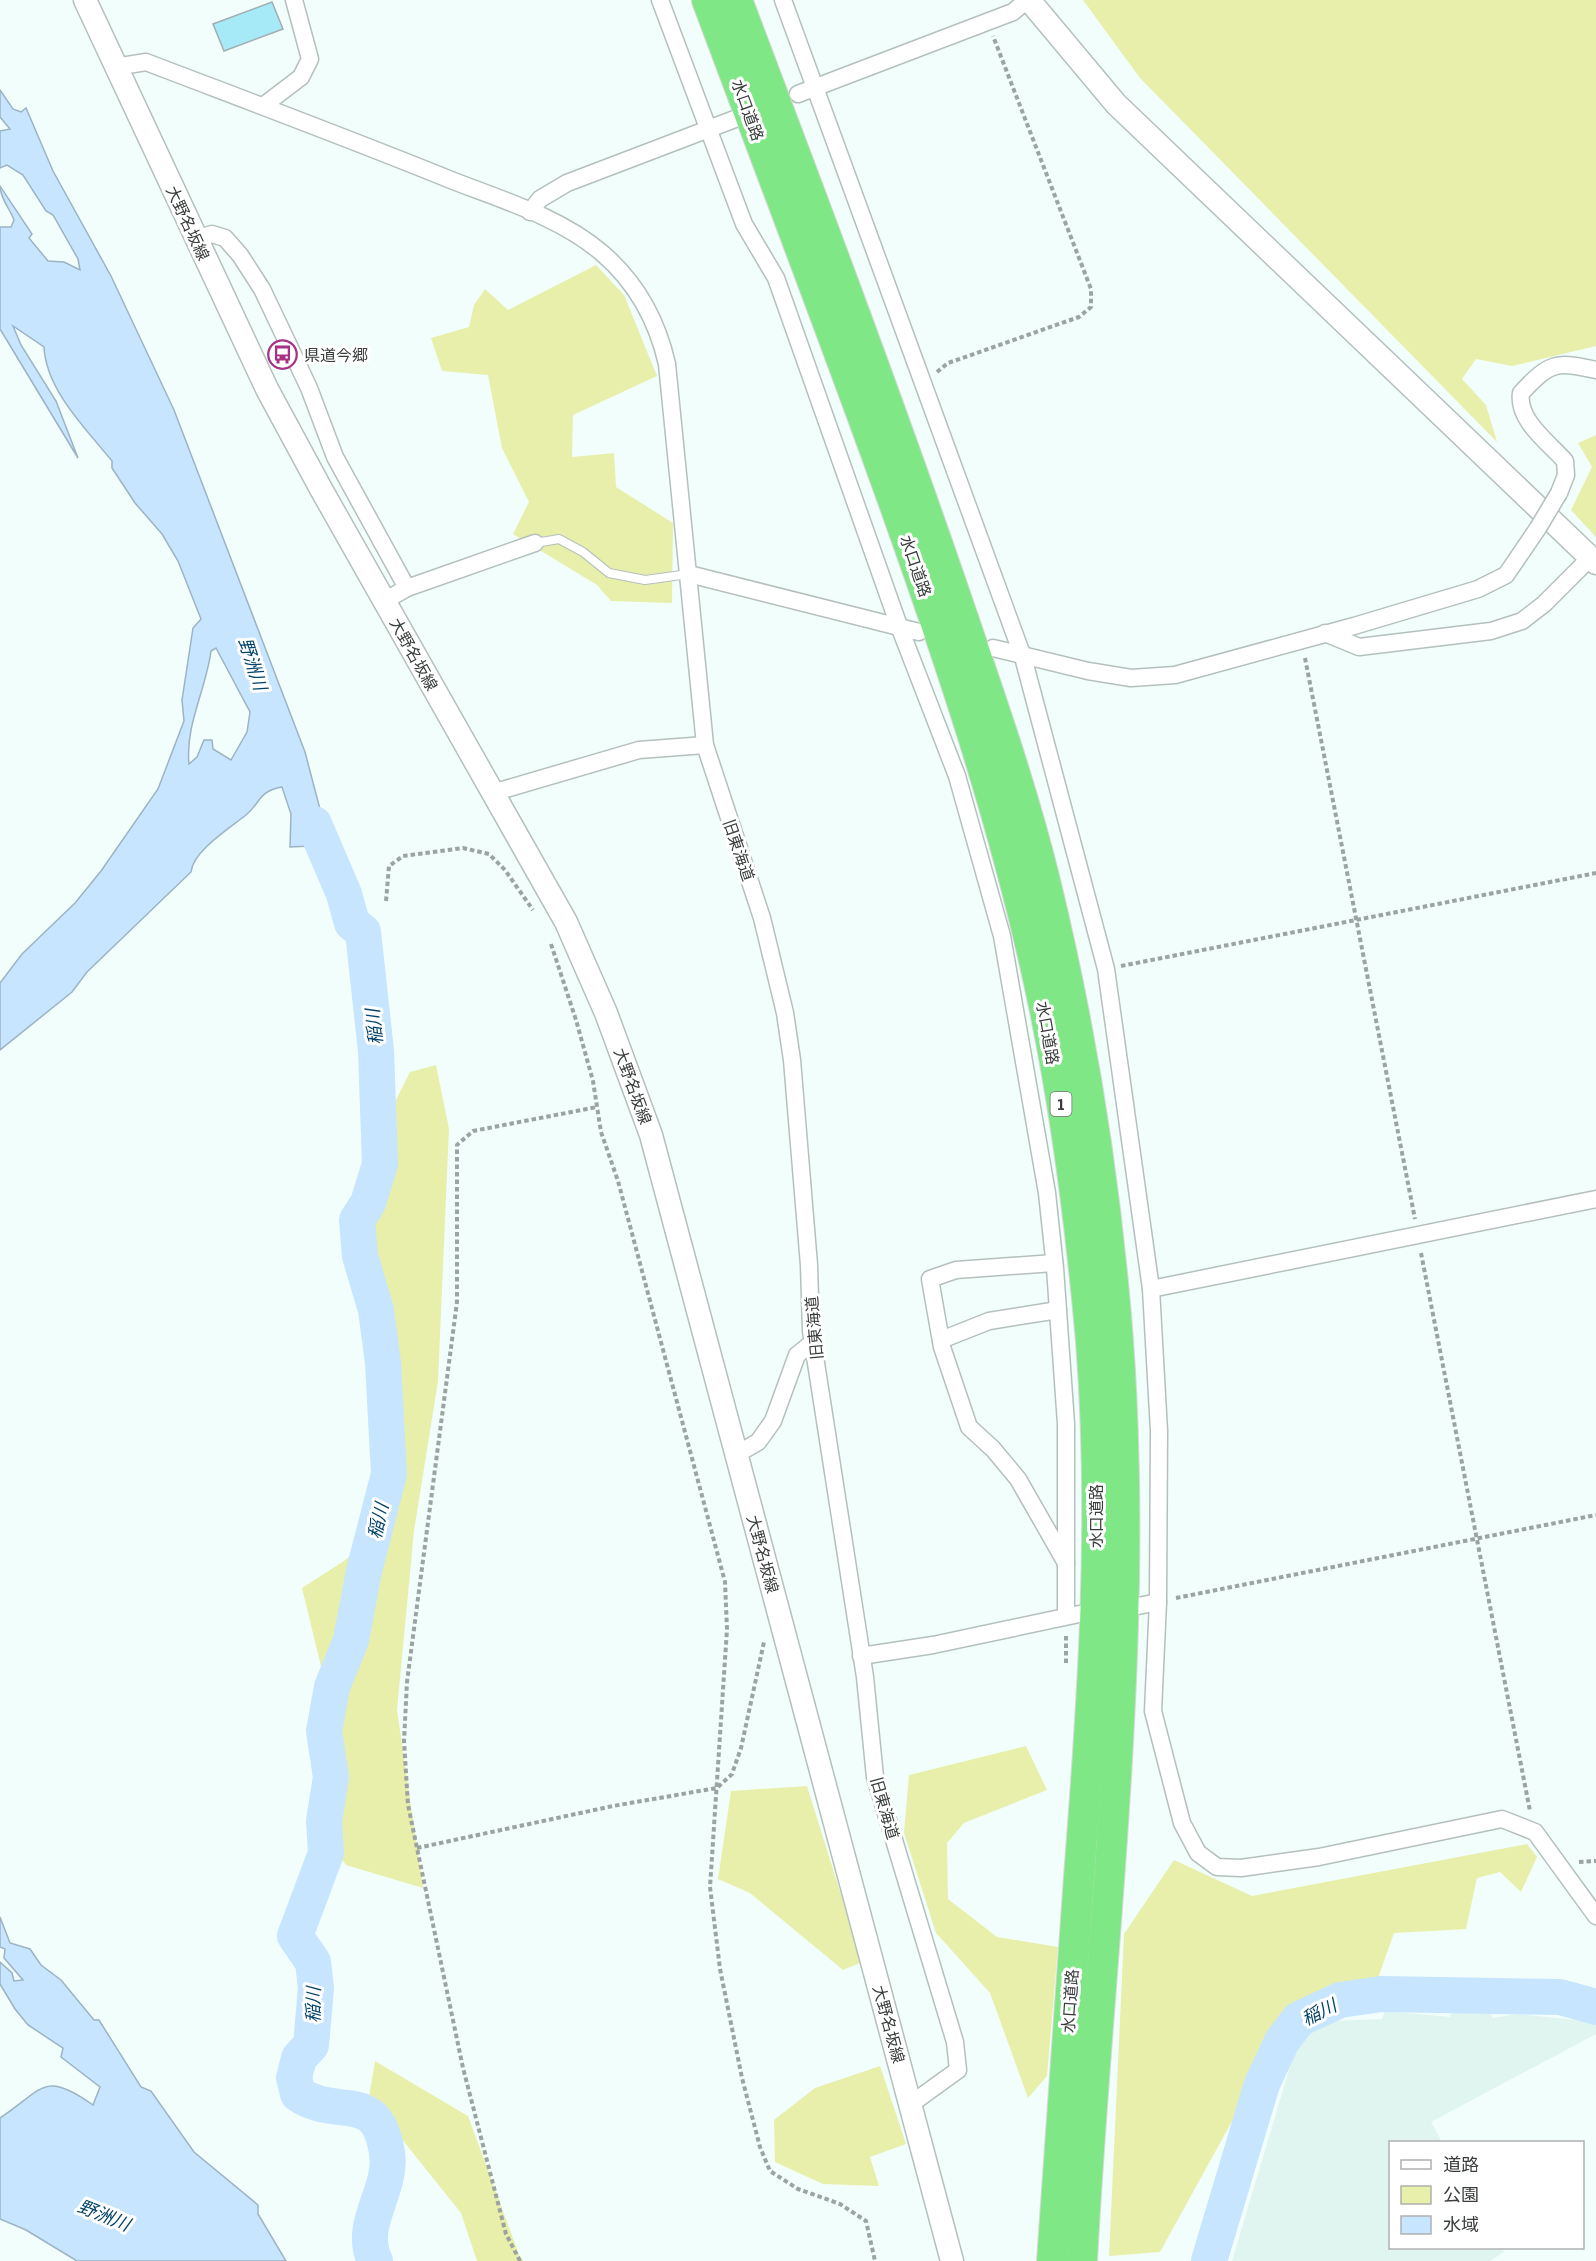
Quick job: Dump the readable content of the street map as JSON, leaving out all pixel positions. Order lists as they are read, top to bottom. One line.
{"streets":{"highway":["水口道路","1"],"main road":["大野名坂線"],"street":["旧東海道"]},"crossings":[["大野名坂線","旧東海道"]],"water":["野洲川","稲川"],"places":{"bus stop":["県道今郷"]},"legend":["道路","公園","水域"]}
